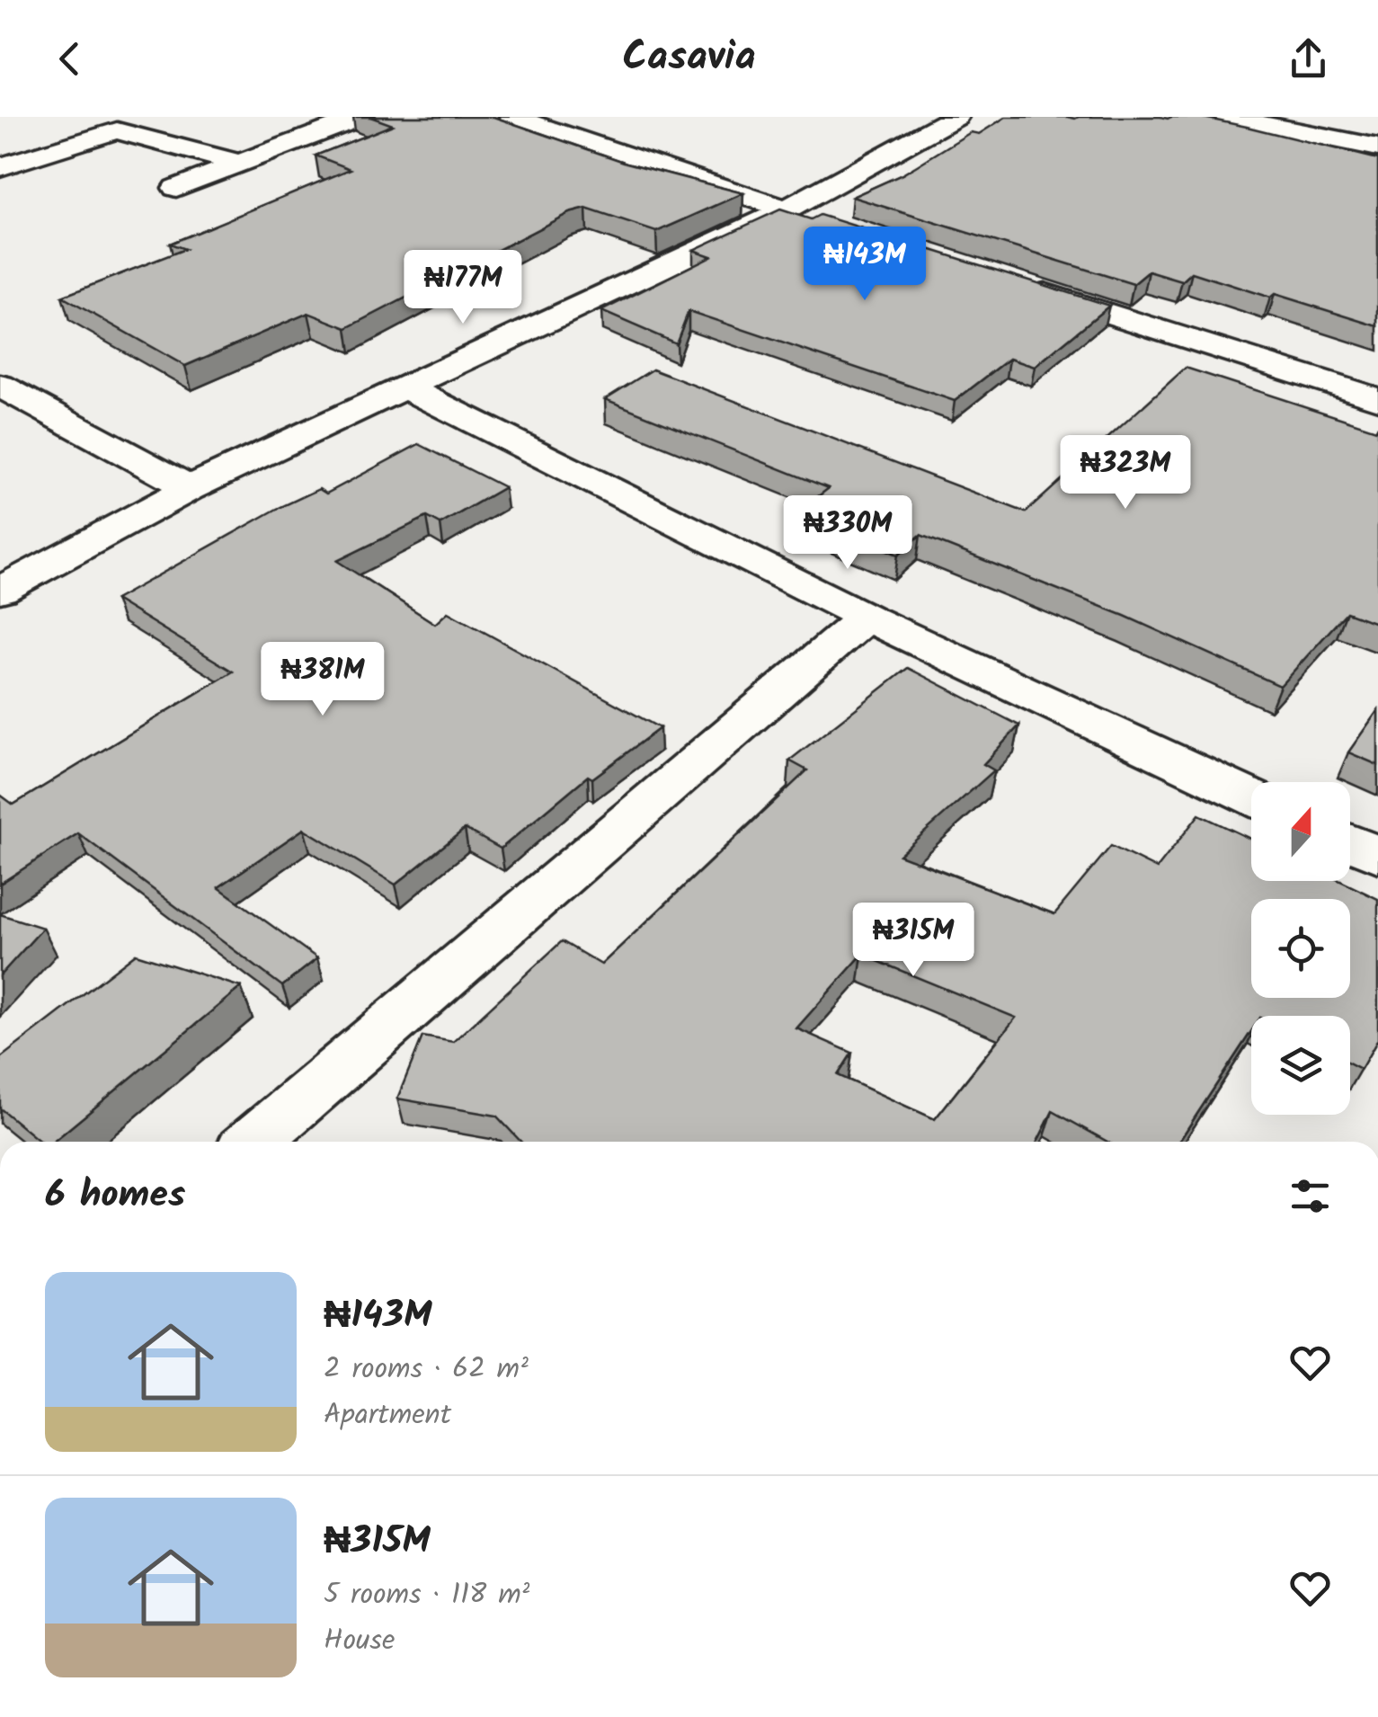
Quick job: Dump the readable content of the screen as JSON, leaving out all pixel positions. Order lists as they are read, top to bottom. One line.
{"north":"top","page":{"header":"Casavia","price":["₦143M","₦177M","₦323M","₦330M","₦381M","₦315M"],"heading":"6 homes","list":[{"name":"₦143M","note":"2 rooms · 62 m² · Apartment"},{"name":"₦315M","note":"5 rooms · 118 m² · House"}]}}
